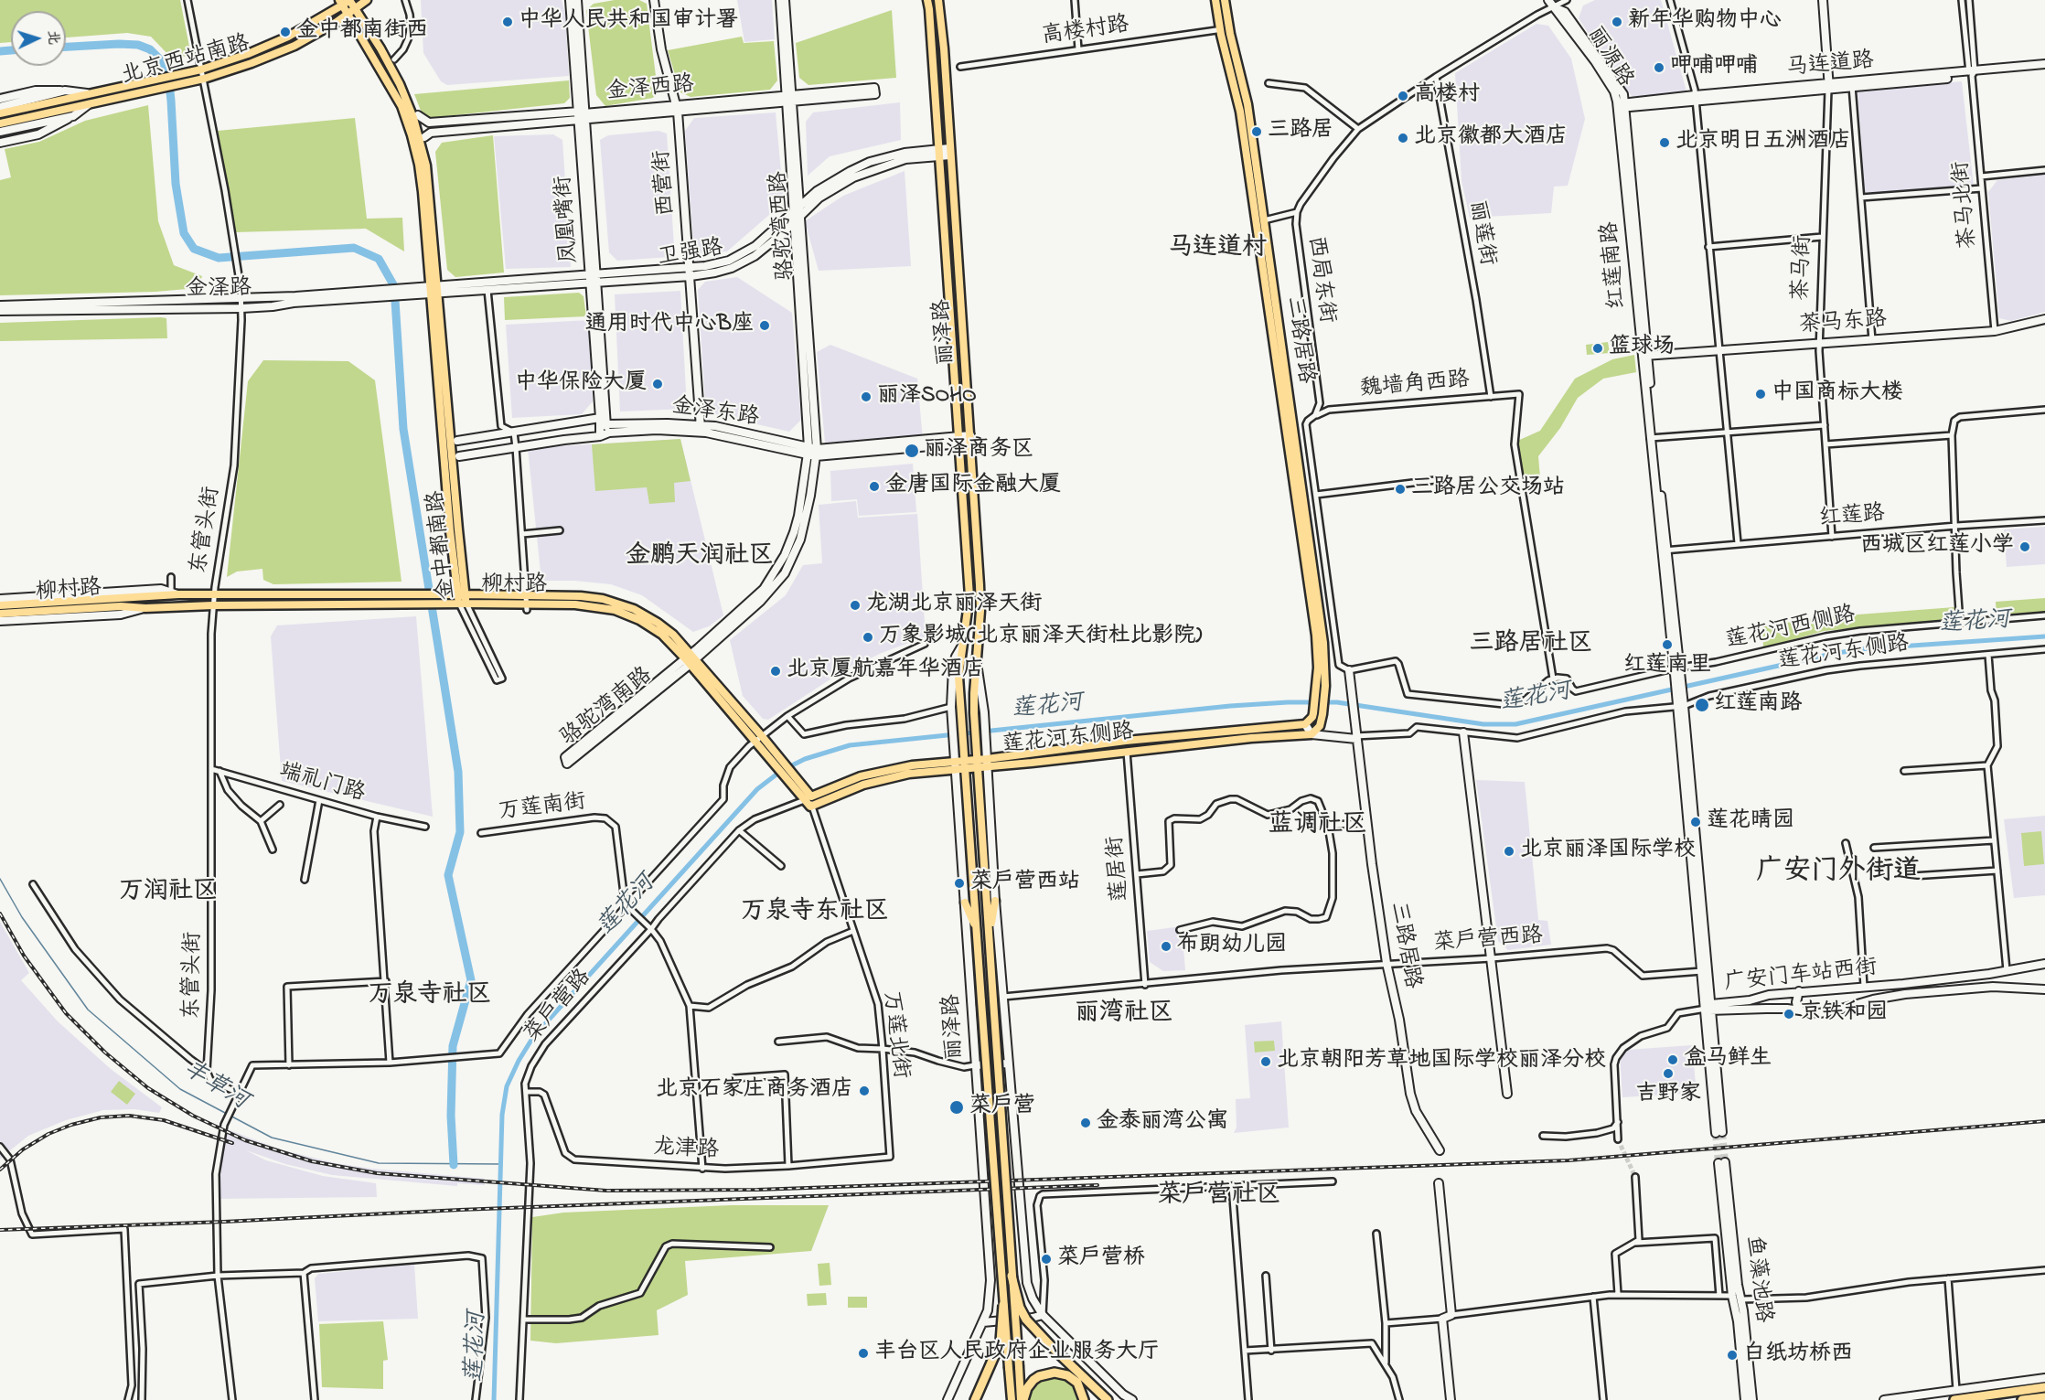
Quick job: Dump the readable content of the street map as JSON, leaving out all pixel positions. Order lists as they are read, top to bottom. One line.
{"streets":{"main road":["北京西站南路","丽泽路","三路居路","金中都南路","柳村路","莲花河东侧路"],"street":["高楼村路","丽源路","马连道路","金泽西路","西营街","茶马北街","凤凰嘴街","骆驼湾西路","丽莲街","卫强路","红莲南路","茶马街","西局东街","金泽路","茶马东路","魏墙角西路","金泽东路","红莲路","东管头街","莲花河西侧路","骆驼湾南路","端礼门路","万莲南街","莲居街","菜户营西路","广安门车站西街","菜户营路","万莲北街","龙津路","鱼藻池路"]},"crossings":[["丽源路","马连道路"],["丽源路","红莲南路"],["丽源路","西局东街"],["北京西站南路","东管头街"],["北京西站南路","金中都南路"],["马连道路","茶马北街"],["马连道路","红莲南路"],["马连道路","茶马街"],["金泽西路","西营街"],["金泽西路","凤凰嘴街"],["金泽西路","骆驼湾西路"],["西营街","卫强路"],["西营街","金泽东路"],["茶马北街","茶马东路"],["凤凰嘴街","卫强路"],["凤凰嘴街","金泽东路"],["骆驼湾西路","卫强路"],["骆驼湾西路","金泽东路"],["骆驼湾西路","骆驼湾南路"],["丽莲街","西局东街"],["丽莲街","魏墙角西路"],["卫强路","金泽路"],["卫强路","丽泽路"],["卫强路","金中都南路"],["红莲南路","茶马东路"],["红莲南路","红莲路"],["红莲南路","莲花河西侧路"],["红莲南路","莲花河东侧路"],["茶马街","茶马东路"],["茶马街","红莲路"],["西局东街","三路居路"],["西局东街","魏墙角西路"],["金泽路","东管头街"],["金泽路","金中都南路"],["丽泽路","金泽东路"],["丽泽路","莲花河东侧路"],["丽泽路","菜户营西路"],["三路居路","莲花河东侧路"],["三路居路","菜户营西路"],["魏墙角西路","莲花河西侧路"],["金泽东路","骆驼湾南路"],["东管头街","柳村路"],["东管头街","端礼门路"],["金中都南路","柳村路"],["柳村路","莲花河东侧路"],["柳村路","骆驼湾南路"],["柳村路","菜户营路"],["柳村路","万莲北街"],["莲花河东侧路","莲居街"],["莲花河东侧路","菜户营路"],["莲花河东侧路","万莲北街"],["万莲南街","菜户营路"],["莲居街","菜户营西路"],["菜户营路","龙津路"],["万莲北街","龙津路"]],"districts":["马连道村","金鹏天润社区","三路居社区","蓝调社区","广安门外街道","万润社区","万泉寺东社区","万泉寺社区","丽湾社区","菜户营社区"],"water":["莲花河","丰草河"],"places":["中华人民共和国审计署","新年华购物中心","金中都南街西","呷哺呷哺","高楼村","三路居","北京徽都大酒店","北京明日五洲酒店","通用时代中心B座","篮球场","中华保险大厦","中国商标大楼","丽泽SOHO","丽泽商务区","金唐国际金融大厦","三路居公交场站","西城区红莲小学","龙湖北京丽泽天街","万象影城(北京丽泽天街杜比影院)","红莲南里","北京厦航嘉年华酒店","红莲南路","莲花晴园","北京丽泽国际学校","菜户营西站","布朗幼儿园","京铁和园","盒马鲜生","北京朝阳芳草地国际学校丽泽分校","吉野家","北京石家庄商务酒店","菜户营","金泰丽湾公寓","菜户营桥","丰台区人民政府企业服务大厅","白纸坊桥西"],"north":"right"}
